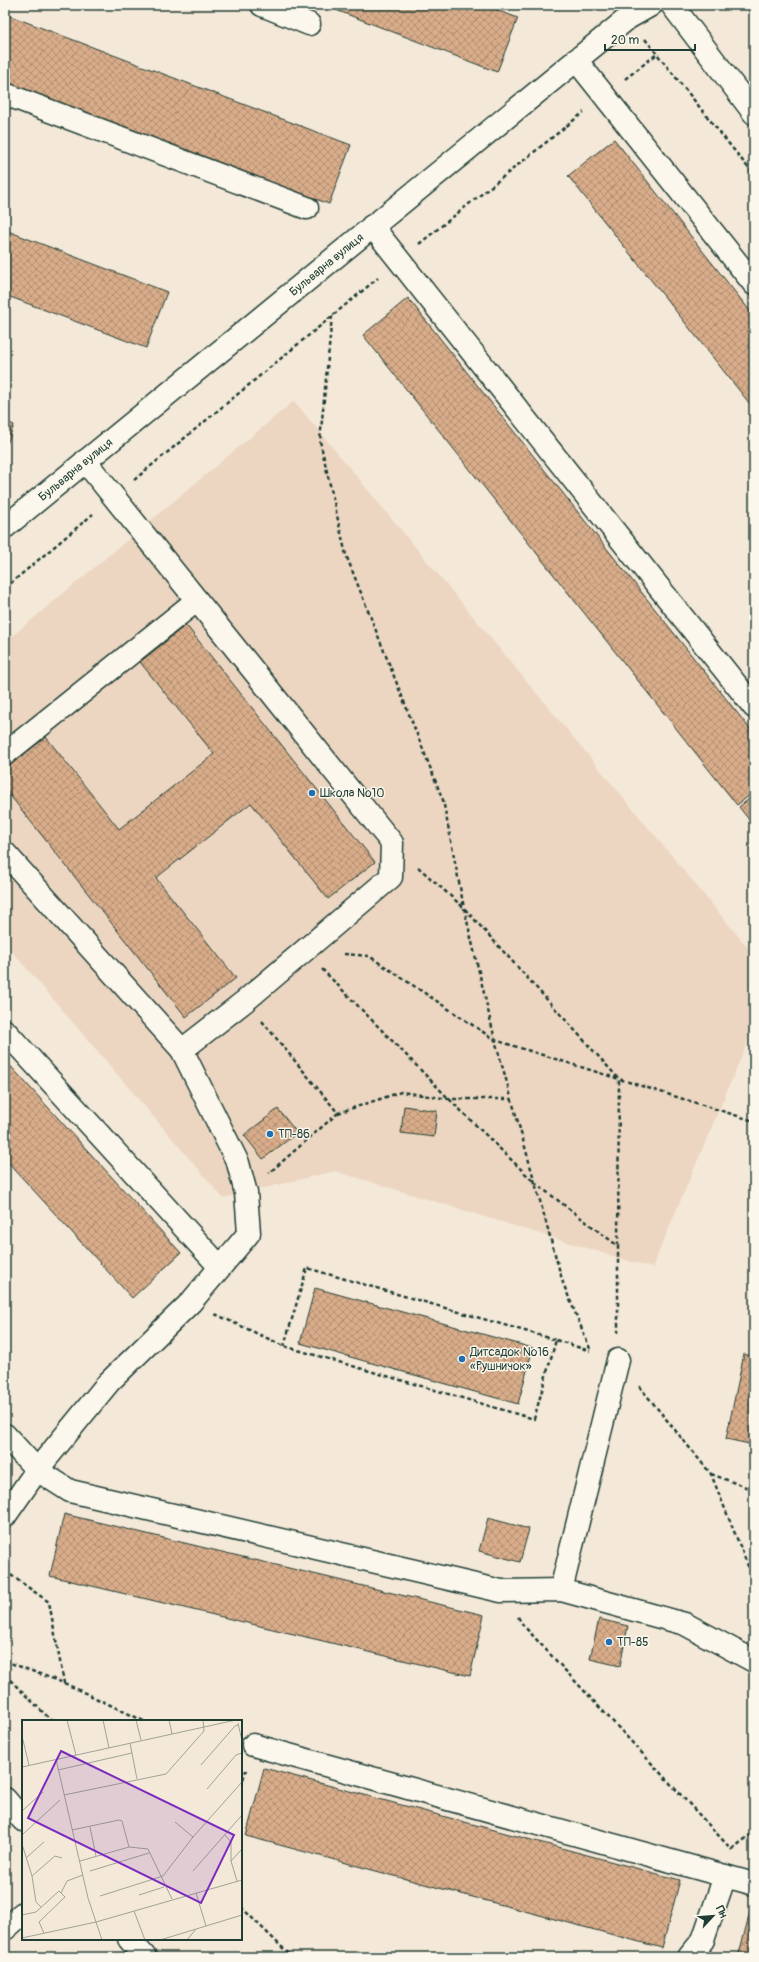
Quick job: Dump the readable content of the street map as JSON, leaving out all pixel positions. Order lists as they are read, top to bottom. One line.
{"streets":{"street":["Бульварна вулиця"]},"places":["Школа №10","ТП-86","Дитсадок №16 «Рушничок»","ТП-85"],"scale_bar":"20 m","north":"top right"}
